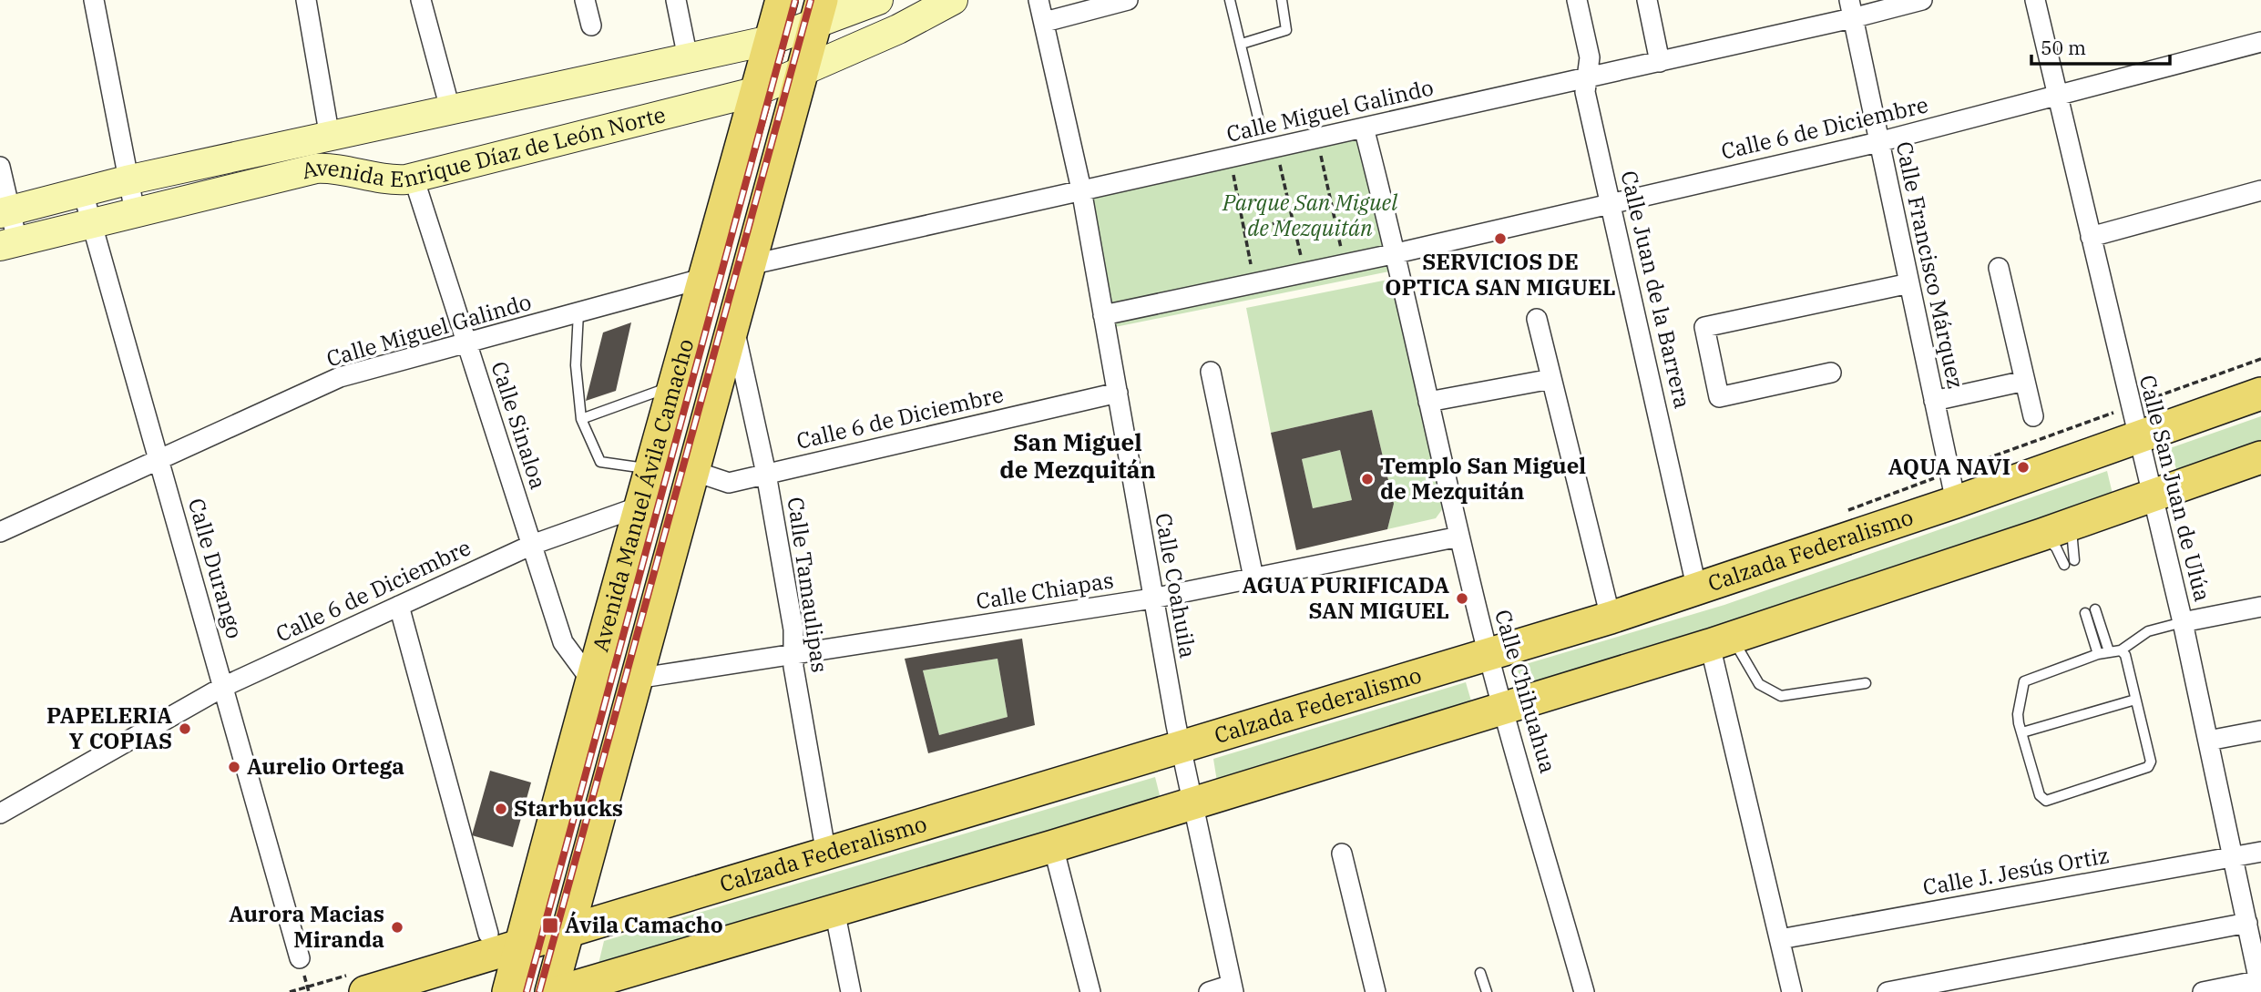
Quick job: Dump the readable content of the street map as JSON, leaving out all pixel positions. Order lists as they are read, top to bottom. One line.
{"streets":{"main road":["Avenida Enrique Díaz de León Norte","Avenida Manuel Ávila Camacho","Calzada Federalismo"],"street":["Calle Miguel Galindo","Calle 6 de Diciembre","Calle Francisco Márquez","Calle Juan de la Barrera","Calle Sinaloa","Calle San Juan de Ulúa","Calle Durango","Calle Tamaulipas","Calle Coahuila","Calle Chiapas","Calle Chihuahua","Calle J. Jesús Ortiz"]},"crossings":[["Calle Miguel Galindo","Calle Francisco Márquez"],["Calle Miguel Galindo","Calle Juan de la Barrera"],["Calle Miguel Galindo","Calle Sinaloa"],["Calle Miguel Galindo","Avenida Manuel Ávila Camacho"],["Calle Miguel Galindo","Calle Durango"],["Calle Miguel Galindo","Calle Coahuila"],["Calle Miguel Galindo","Calle Chihuahua"],["Calle 6 de Diciembre","Calle Francisco Márquez"],["Calle 6 de Diciembre","Calle Juan de la Barrera"],["Calle 6 de Diciembre","Calle Sinaloa"],["Calle 6 de Diciembre","Calle San Juan de Ulúa"],["Calle 6 de Diciembre","Avenida Manuel Ávila Camacho"],["Calle 6 de Diciembre","Calle Durango"],["Calle 6 de Diciembre","Calle Tamaulipas"],["Calle 6 de Diciembre","Calle Coahuila"],["Calle 6 de Diciembre","Calle Chihuahua"],["Avenida Enrique Díaz de León Norte","Calle Sinaloa"],["Avenida Enrique Díaz de León Norte","Avenida Manuel Ávila Camacho"],["Avenida Enrique Díaz de León Norte","Calle Durango"],["Calle Francisco Márquez","Calle Juan de la Barrera"],["Calle Francisco Márquez","Calzada Federalismo"],["Calle Juan de la Barrera","Calzada Federalismo"],["Calle Sinaloa","Avenida Manuel Ávila Camacho"],["Calle San Juan de Ulúa","Calzada Federalismo"],["Calle San Juan de Ulúa","Calle J. Jesús Ortiz"],["Avenida Manuel Ávila Camacho","Calzada Federalismo"],["Avenida Manuel Ávila Camacho","Calle Tamaulipas"],["Avenida Manuel Ávila Camacho","Calle Chiapas"],["Calzada Federalismo","Calle Tamaulipas"],["Calzada Federalismo","Calle Coahuila"],["Calzada Federalismo","Calle Chihuahua"],["Calle Tamaulipas","Calle Chiapas"],["Calle Coahuila","Calle Chiapas"],["Calle Chiapas","Calle Chihuahua"]],"districts":["San Miguel de Mezquitán"],"parks":["Parque San Miguel de Mezquitán"],"places":{"other":["SERVICIOS DE OPTICA SAN MIGUEL","AQUA NAVI","Templo San Miguel de Mezquitán","AGUA PURIFICADA SAN MIGUEL","PAPELERIA Y COPIAS","Aurelio Ortega","Starbucks","Aurora Macias Miranda"],"transit":["Ávila Camacho"]},"scale_bar":"50 m"}
